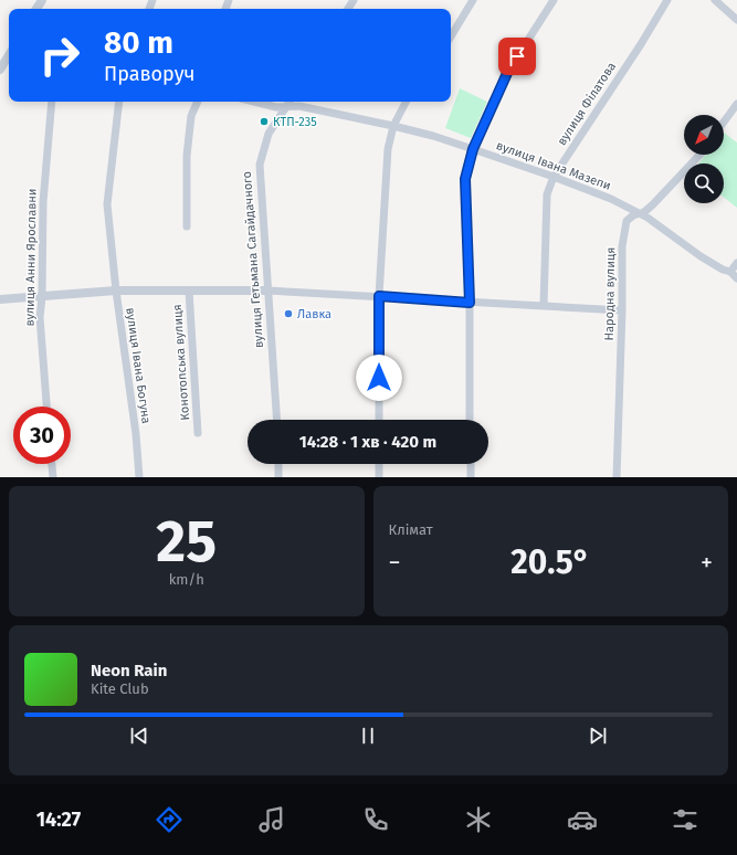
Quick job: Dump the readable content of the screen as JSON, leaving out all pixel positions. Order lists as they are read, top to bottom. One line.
{"streets":{"street":["вулиця Філатова","вулиця Івана Мазепи","вулиця Анни Ярославни","вулиця Гетьмана Сагайдачного","Народна вулиця","Конотопська вулиця","вулиця Івана Богуна"]},"crossings":[["вулиця Філатова","вулиця Івана Мазепи"],["вулиця Івана Мазепи","вулиця Гетьмана Сагайдачного"],["вулиця Івана Мазепи","Народна вулиця"]],"places":["КТП-235","Лавка"],"north":"bottom left","page":{"turn":["80 m","Праворуч"],"limit":"30","trip":"14:28 · 1 хв · 420 m","tile":[["25","km/h"],"Клімат"],"heat":["−","20.5°","+"],"song":["Neon Rain","Kite Club"],"tabs":"14:27"}}
